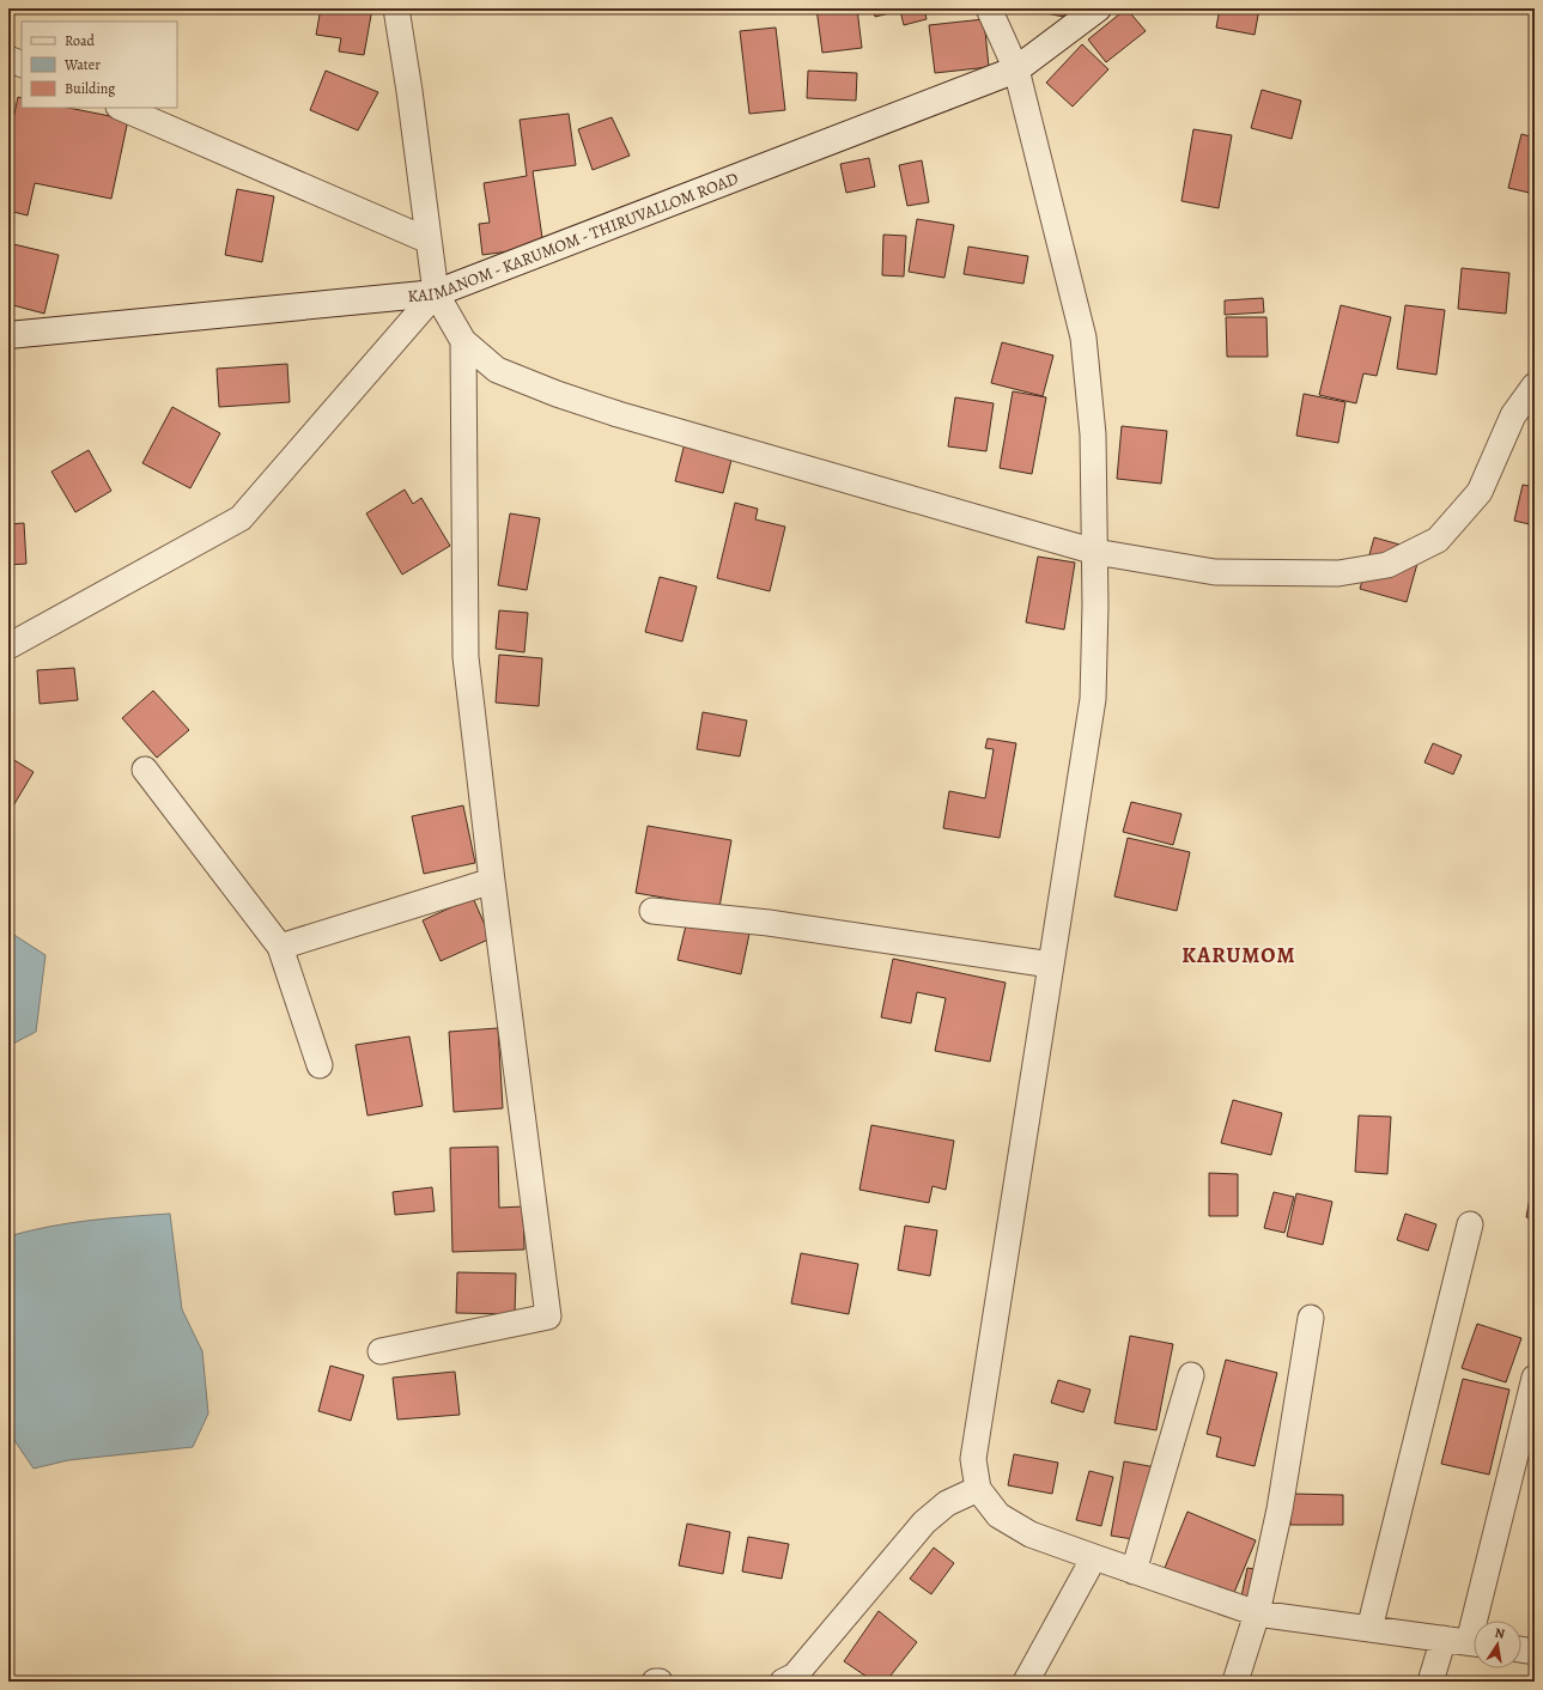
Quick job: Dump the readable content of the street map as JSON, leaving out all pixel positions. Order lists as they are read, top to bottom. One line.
{"streets":{"main road":["KAIMANOM - KARUMOM - THIRUVALLOM ROAD"]},"districts":["KARUMOM"],"legend":["Road","Water","Building"],"north":"top"}
